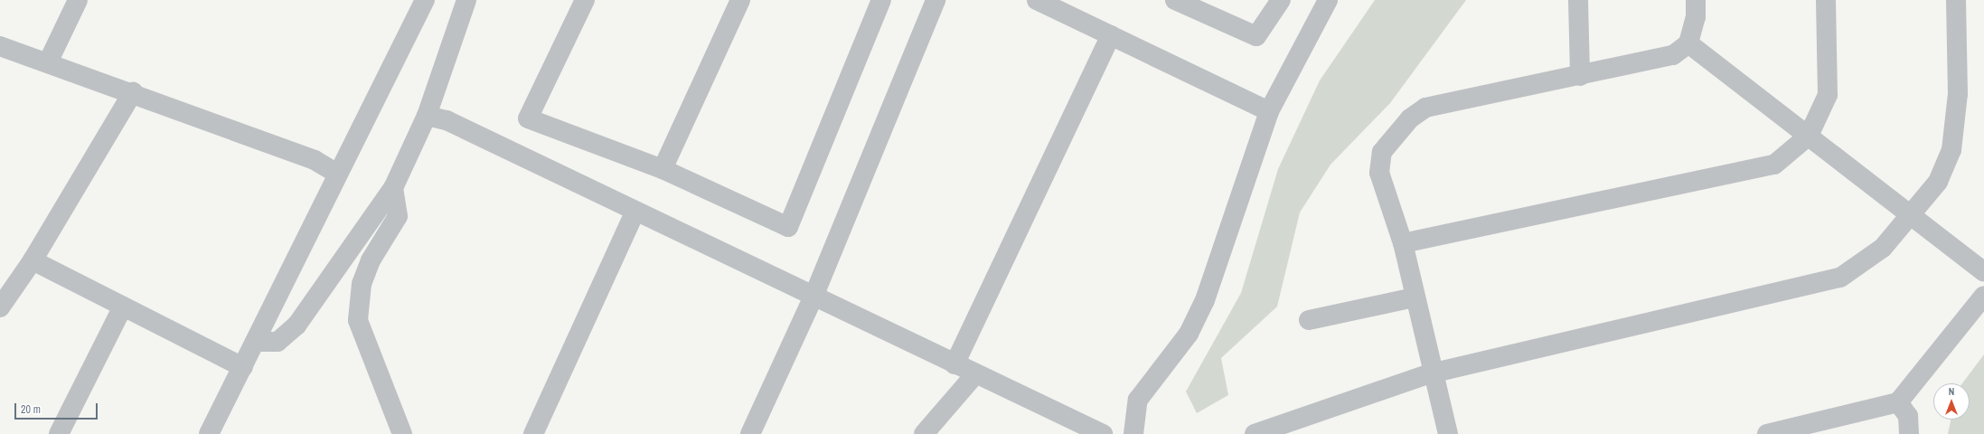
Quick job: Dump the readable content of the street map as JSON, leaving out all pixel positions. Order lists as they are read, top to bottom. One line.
{"scale_bar":"20 m","north":"top"}
